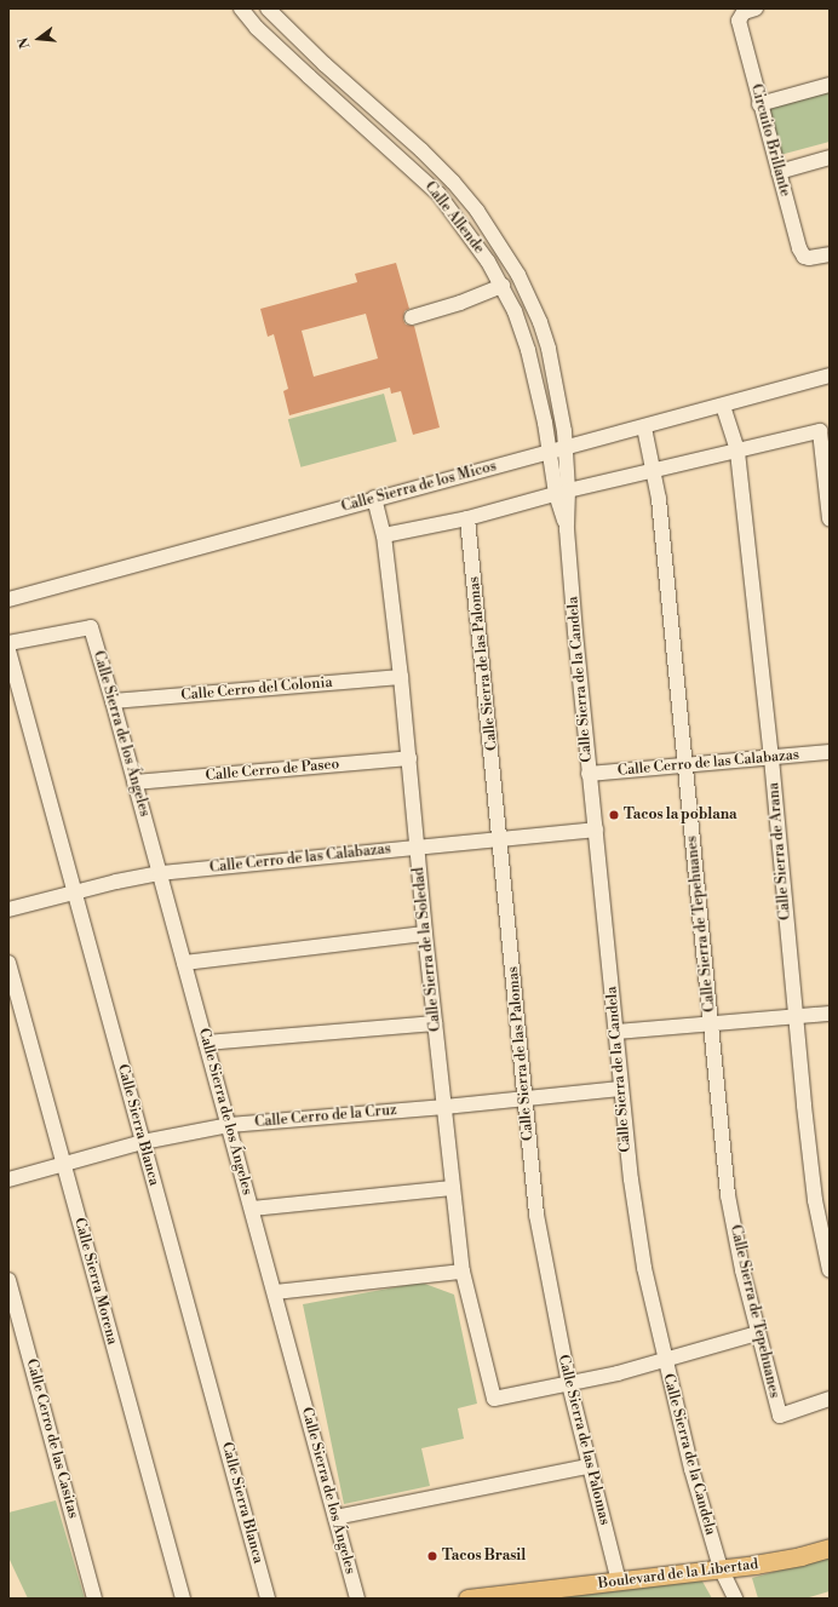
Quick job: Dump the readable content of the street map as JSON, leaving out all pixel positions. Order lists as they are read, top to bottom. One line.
{"streets":{"main road":["Boulevard de la Libertad"],"street":["Circuito Brillante","Calle Allende","Calle Sierra de los Micos","Calle Sierra de las Palomas","Calle Sierra de la Candela","Calle Cerro del Colonia","Calle Sierra de los Ángeles","Calle Cerro de las Calabazas","Calle Cerro de Paseo","Calle Sierra de Arana","Calle Sierra de Tepehuanes","Calle Sierra de la Soledad","Calle Cerro de la Cruz","Calle Sierra Blanca","Calle Sierra Morena","Calle Cerro de las Casitas"]},"crossings":[["Calle Allende","Calle Sierra de los Micos"],["Calle Allende","Calle Sierra de la Candela"],["Calle Sierra de los Micos","Calle Sierra de Arana"],["Calle Sierra de los Micos","Calle Sierra de Tepehuanes"],["Calle Sierra de los Micos","Calle Sierra de la Soledad"],["Calle Sierra de las Palomas","Calle Cerro de las Calabazas"],["Calle Sierra de las Palomas","Calle Sierra de la Soledad"],["Calle Sierra de las Palomas","Calle Cerro de la Cruz"],["Calle Sierra de las Palomas","Boulevard de la Libertad"],["Calle Sierra de la Candela","Calle Cerro de las Calabazas"],["Calle Sierra de la Candela","Calle Cerro de la Cruz"],["Calle Sierra de la Candela","Boulevard de la Libertad"],["Calle Cerro del Colonia","Calle Sierra de los Ángeles"],["Calle Cerro del Colonia","Calle Sierra de la Soledad"],["Calle Sierra de los Ángeles","Calle Cerro de las Calabazas"],["Calle Sierra de los Ángeles","Calle Cerro de Paseo"],["Calle Sierra de los Ángeles","Calle Cerro de la Cruz"],["Calle Cerro de las Calabazas","Calle Sierra de Arana"],["Calle Cerro de las Calabazas","Calle Sierra de Tepehuanes"],["Calle Cerro de las Calabazas","Calle Sierra de la Soledad"],["Calle Cerro de las Calabazas","Calle Sierra Blanca"],["Calle Cerro de Paseo","Calle Sierra de la Soledad"],["Calle Sierra de la Soledad","Calle Cerro de la Cruz"],["Calle Cerro de la Cruz","Calle Sierra Blanca"],["Calle Cerro de la Cruz","Calle Sierra Morena"]],"places":["Tacos la poblana","Tacos Brasil"],"north":"left"}
